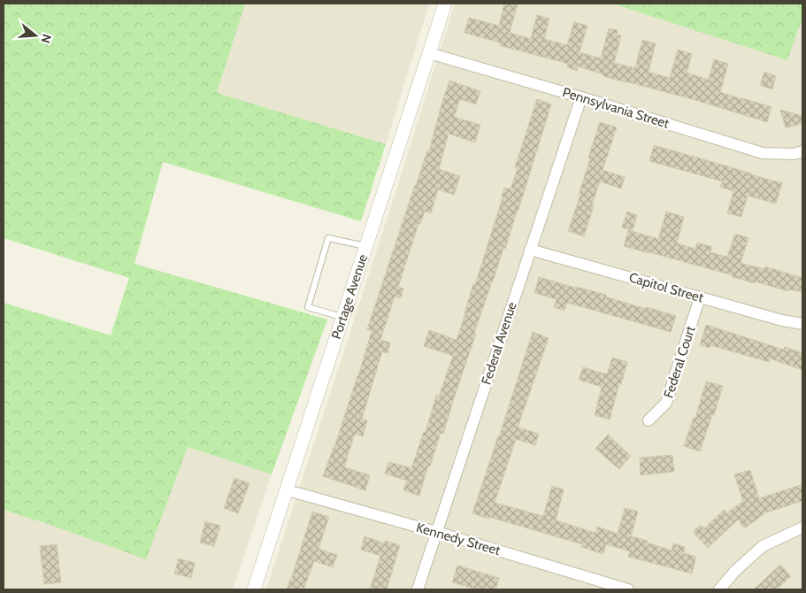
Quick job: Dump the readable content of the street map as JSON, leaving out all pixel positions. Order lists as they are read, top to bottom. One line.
{"streets":{"street":["Pennsylvania Street","Capitol Street","Portage Avenue","Federal Avenue","Federal Court","Kennedy Street"]},"crossings":[["Pennsylvania Street","Portage Avenue"],["Pennsylvania Street","Federal Avenue"],["Capitol Street","Federal Avenue"],["Capitol Street","Federal Court"],["Portage Avenue","Kennedy Street"],["Federal Avenue","Kennedy Street"]],"north":"right"}
